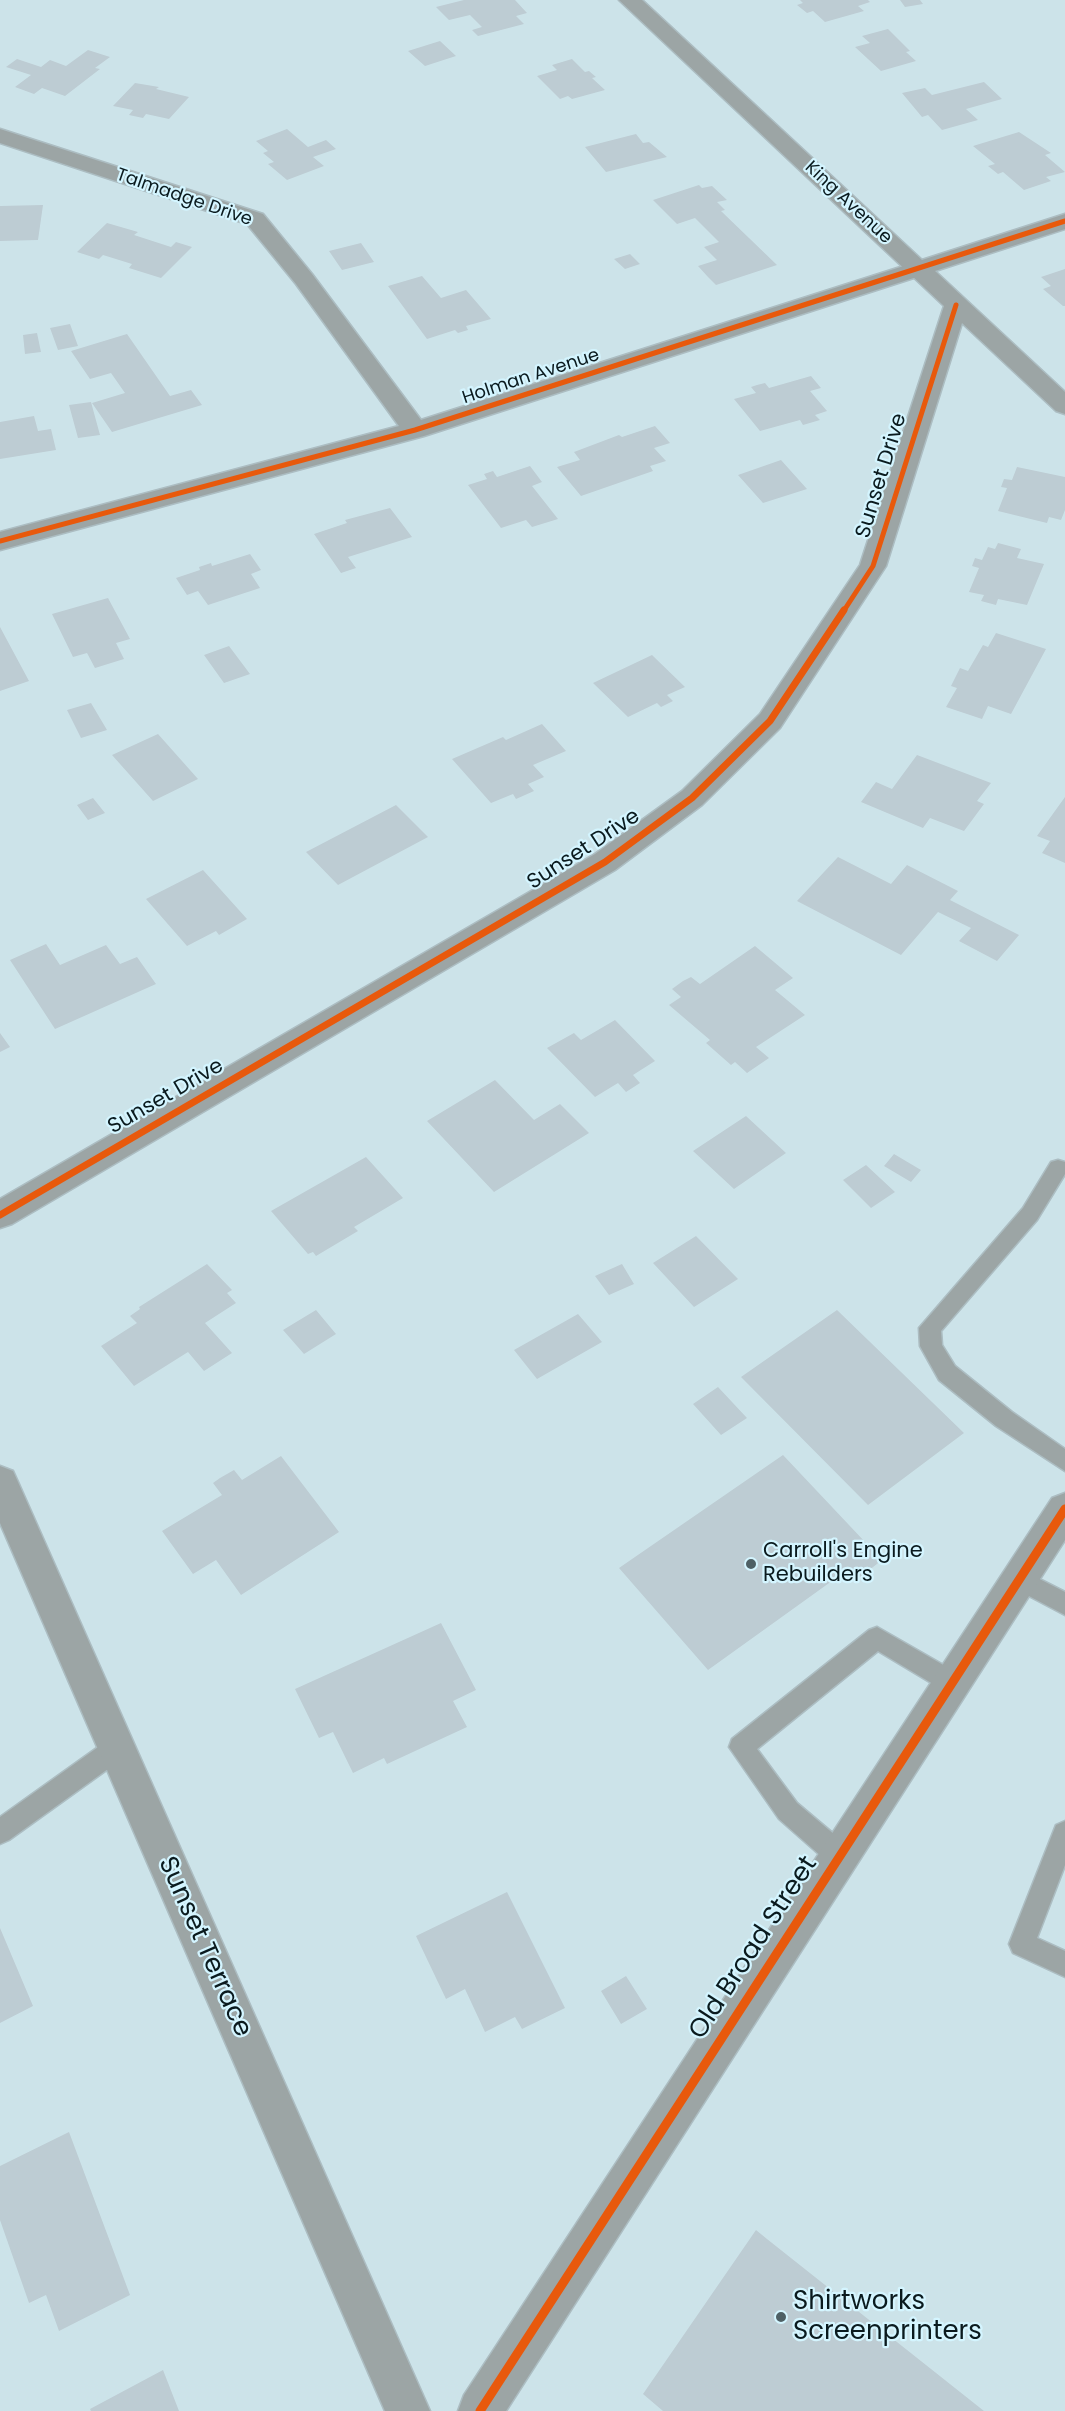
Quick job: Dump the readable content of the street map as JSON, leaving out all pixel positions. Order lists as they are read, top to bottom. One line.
{"streets":{"street":["Talmadge Drive","King Avenue","Holman Avenue","Sunset Drive","Sunset Terrace","Old Broad Street"]},"crossings":[["Talmadge Drive","Holman Avenue"],["King Avenue","Holman Avenue"],["King Avenue","Sunset Drive"]],"places":["Carroll's Engine Rebuilders","Shirtworks Screenprinters"]}
